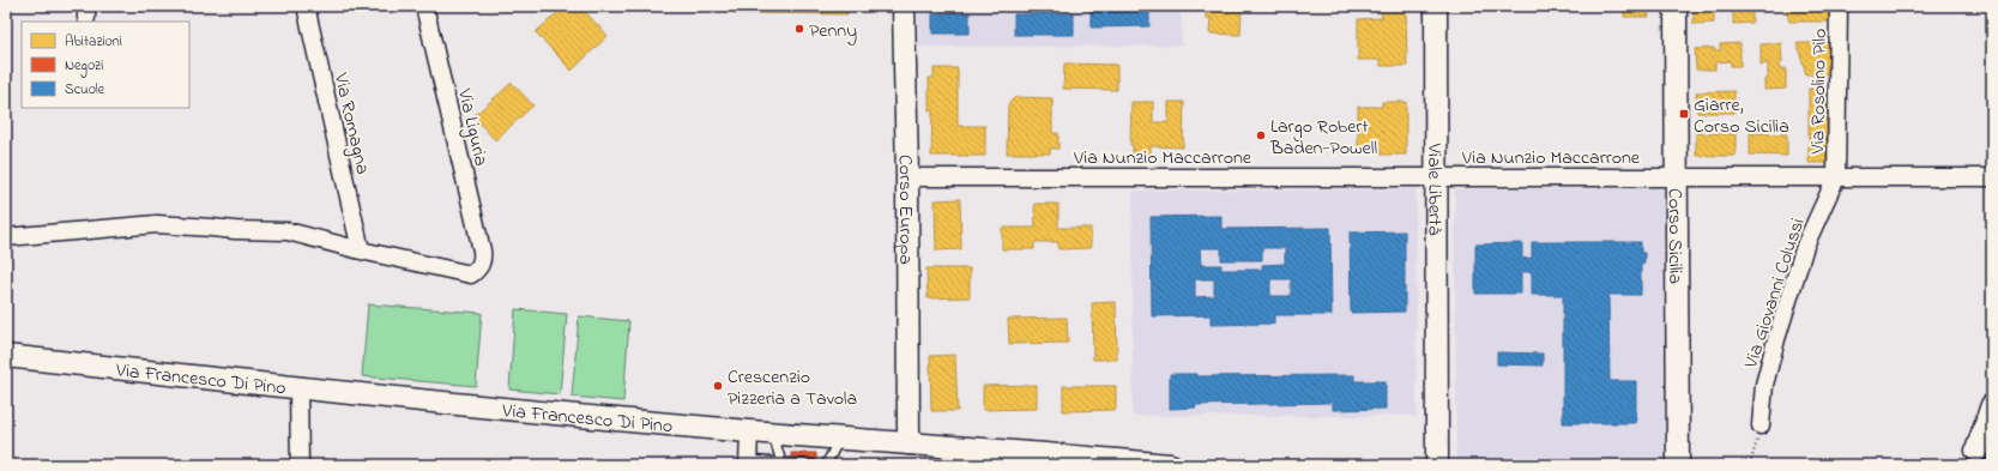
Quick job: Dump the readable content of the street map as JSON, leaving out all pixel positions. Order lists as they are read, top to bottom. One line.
{"streets":{"street":["Via Rosolino Pilo","Via Romagna","Via Liguria","Via Nunzio Maccarrone","Viale Libertà","Corso Europa","Corso Sicilia","Via Giovanni Colussi","Via Francesco Di Pino"]},"crossings":[["Via Rosolino Pilo","Via Nunzio Maccarrone"],["Via Rosolino Pilo","Via Giovanni Colussi"],["Via Romagna","Via Liguria"],["Via Nunzio Maccarrone","Viale Libertà"],["Via Nunzio Maccarrone","Corso Europa"],["Via Nunzio Maccarrone","Corso Sicilia"],["Via Nunzio Maccarrone","Via Giovanni Colussi"],["Corso Europa","Via Francesco Di Pino"]],"places":{"other":["Penny","Largo Robert Baden-Powell","Crescenzio Pizzeria a Tavola"],"transit":["Giarre, Corso Sicilia"]},"legend":["Abitazioni","Negozi","Scuole"]}
